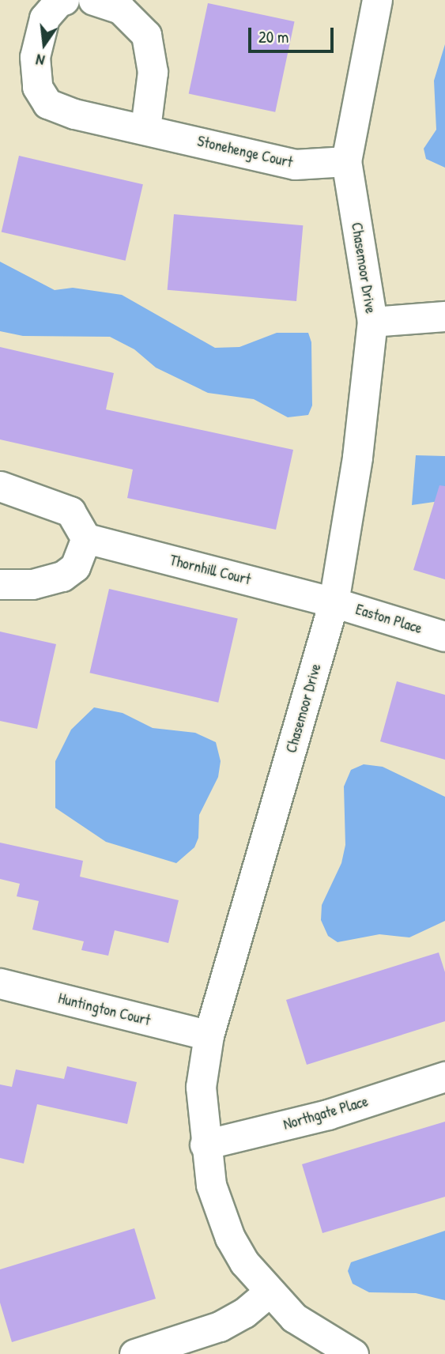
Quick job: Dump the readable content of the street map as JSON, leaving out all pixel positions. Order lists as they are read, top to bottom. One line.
{"streets":{"street":["Stonehenge Court","Chasemoor Drive","Thornhill Court","Easton Place","Huntington Court","Northgate Place"]},"crossings":[["Stonehenge Court","Chasemoor Drive"],["Chasemoor Drive","Thornhill Court"],["Chasemoor Drive","Easton Place"],["Chasemoor Drive","Huntington Court"],["Chasemoor Drive","Northgate Place"],["Thornhill Court","Easton Place"]],"scale_bar":"20 m","north":"bottom"}
